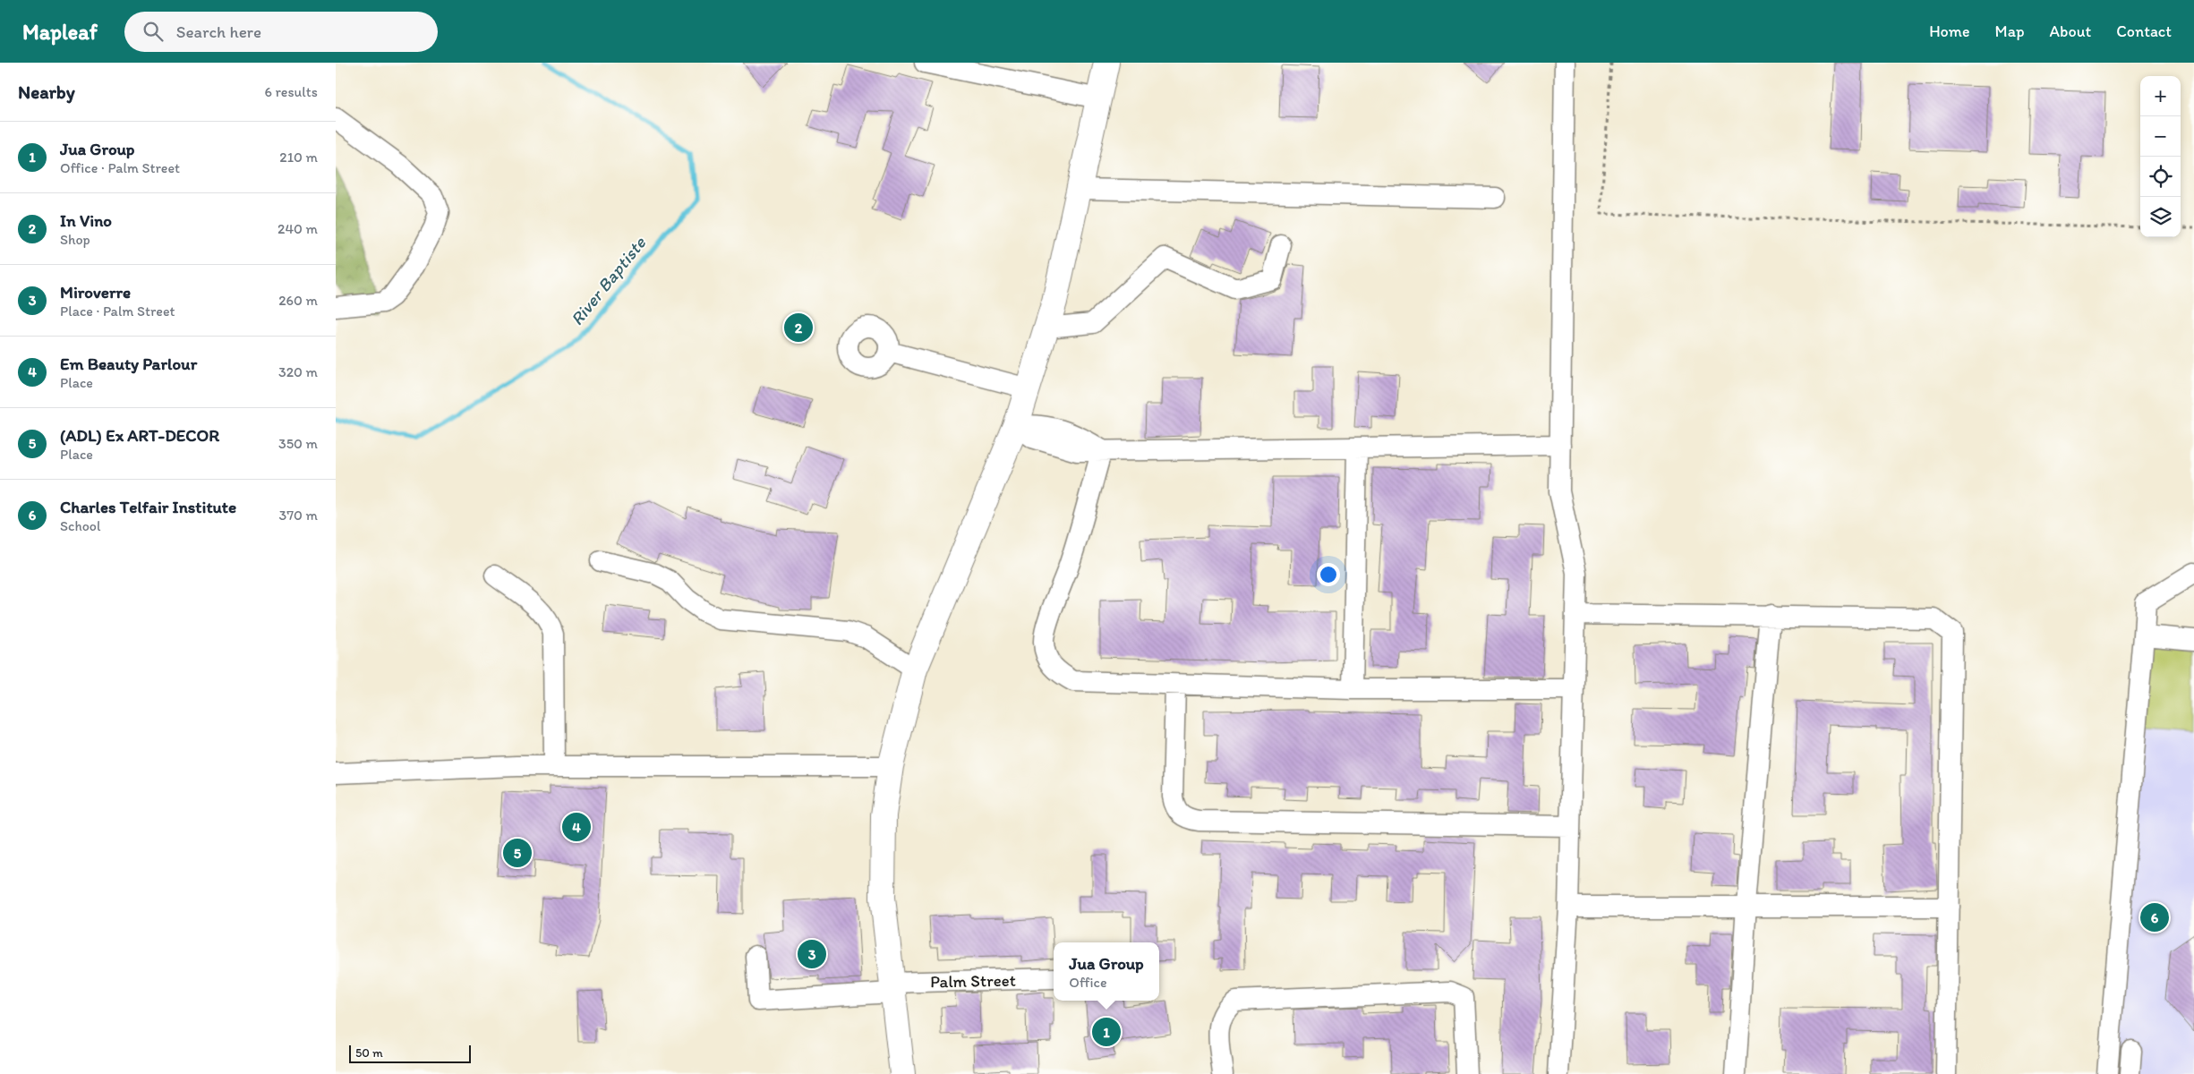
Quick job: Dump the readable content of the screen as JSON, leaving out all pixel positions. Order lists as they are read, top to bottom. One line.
{"streets":{"street":["Palm Street"]},"water":["River Baptiste"],"scale_bar":"50 m","page":{"header":"Mapleaf","search":"Search here","nav":["Home","Map","About","Contact"],"heading":["Nearby","6 results"],"map_buttons":["+","−"],"list":[{"mark":"1","name":"Jua Group","note":"Office · Palm Street","value":"210 m"},{"mark":"2","name":"In Vino","note":"Shop","value":"240 m"},{"mark":"3","name":"Miroverre","note":"Place · Palm Street","value":"260 m"},{"mark":"4","name":"Em Beauty Parlour","note":"Place","value":"320 m"},{"mark":"5","name":"(ADL) Ex ART-DECOR","note":"Place","value":"350 m"},{"mark":"6","name":"Charles Telfair Institute","note":"School","value":"370 m"}],"pins":["2","4","5","6","3","1"],"popup":["Jua Group","Office"],"scale":"50 m"}}
